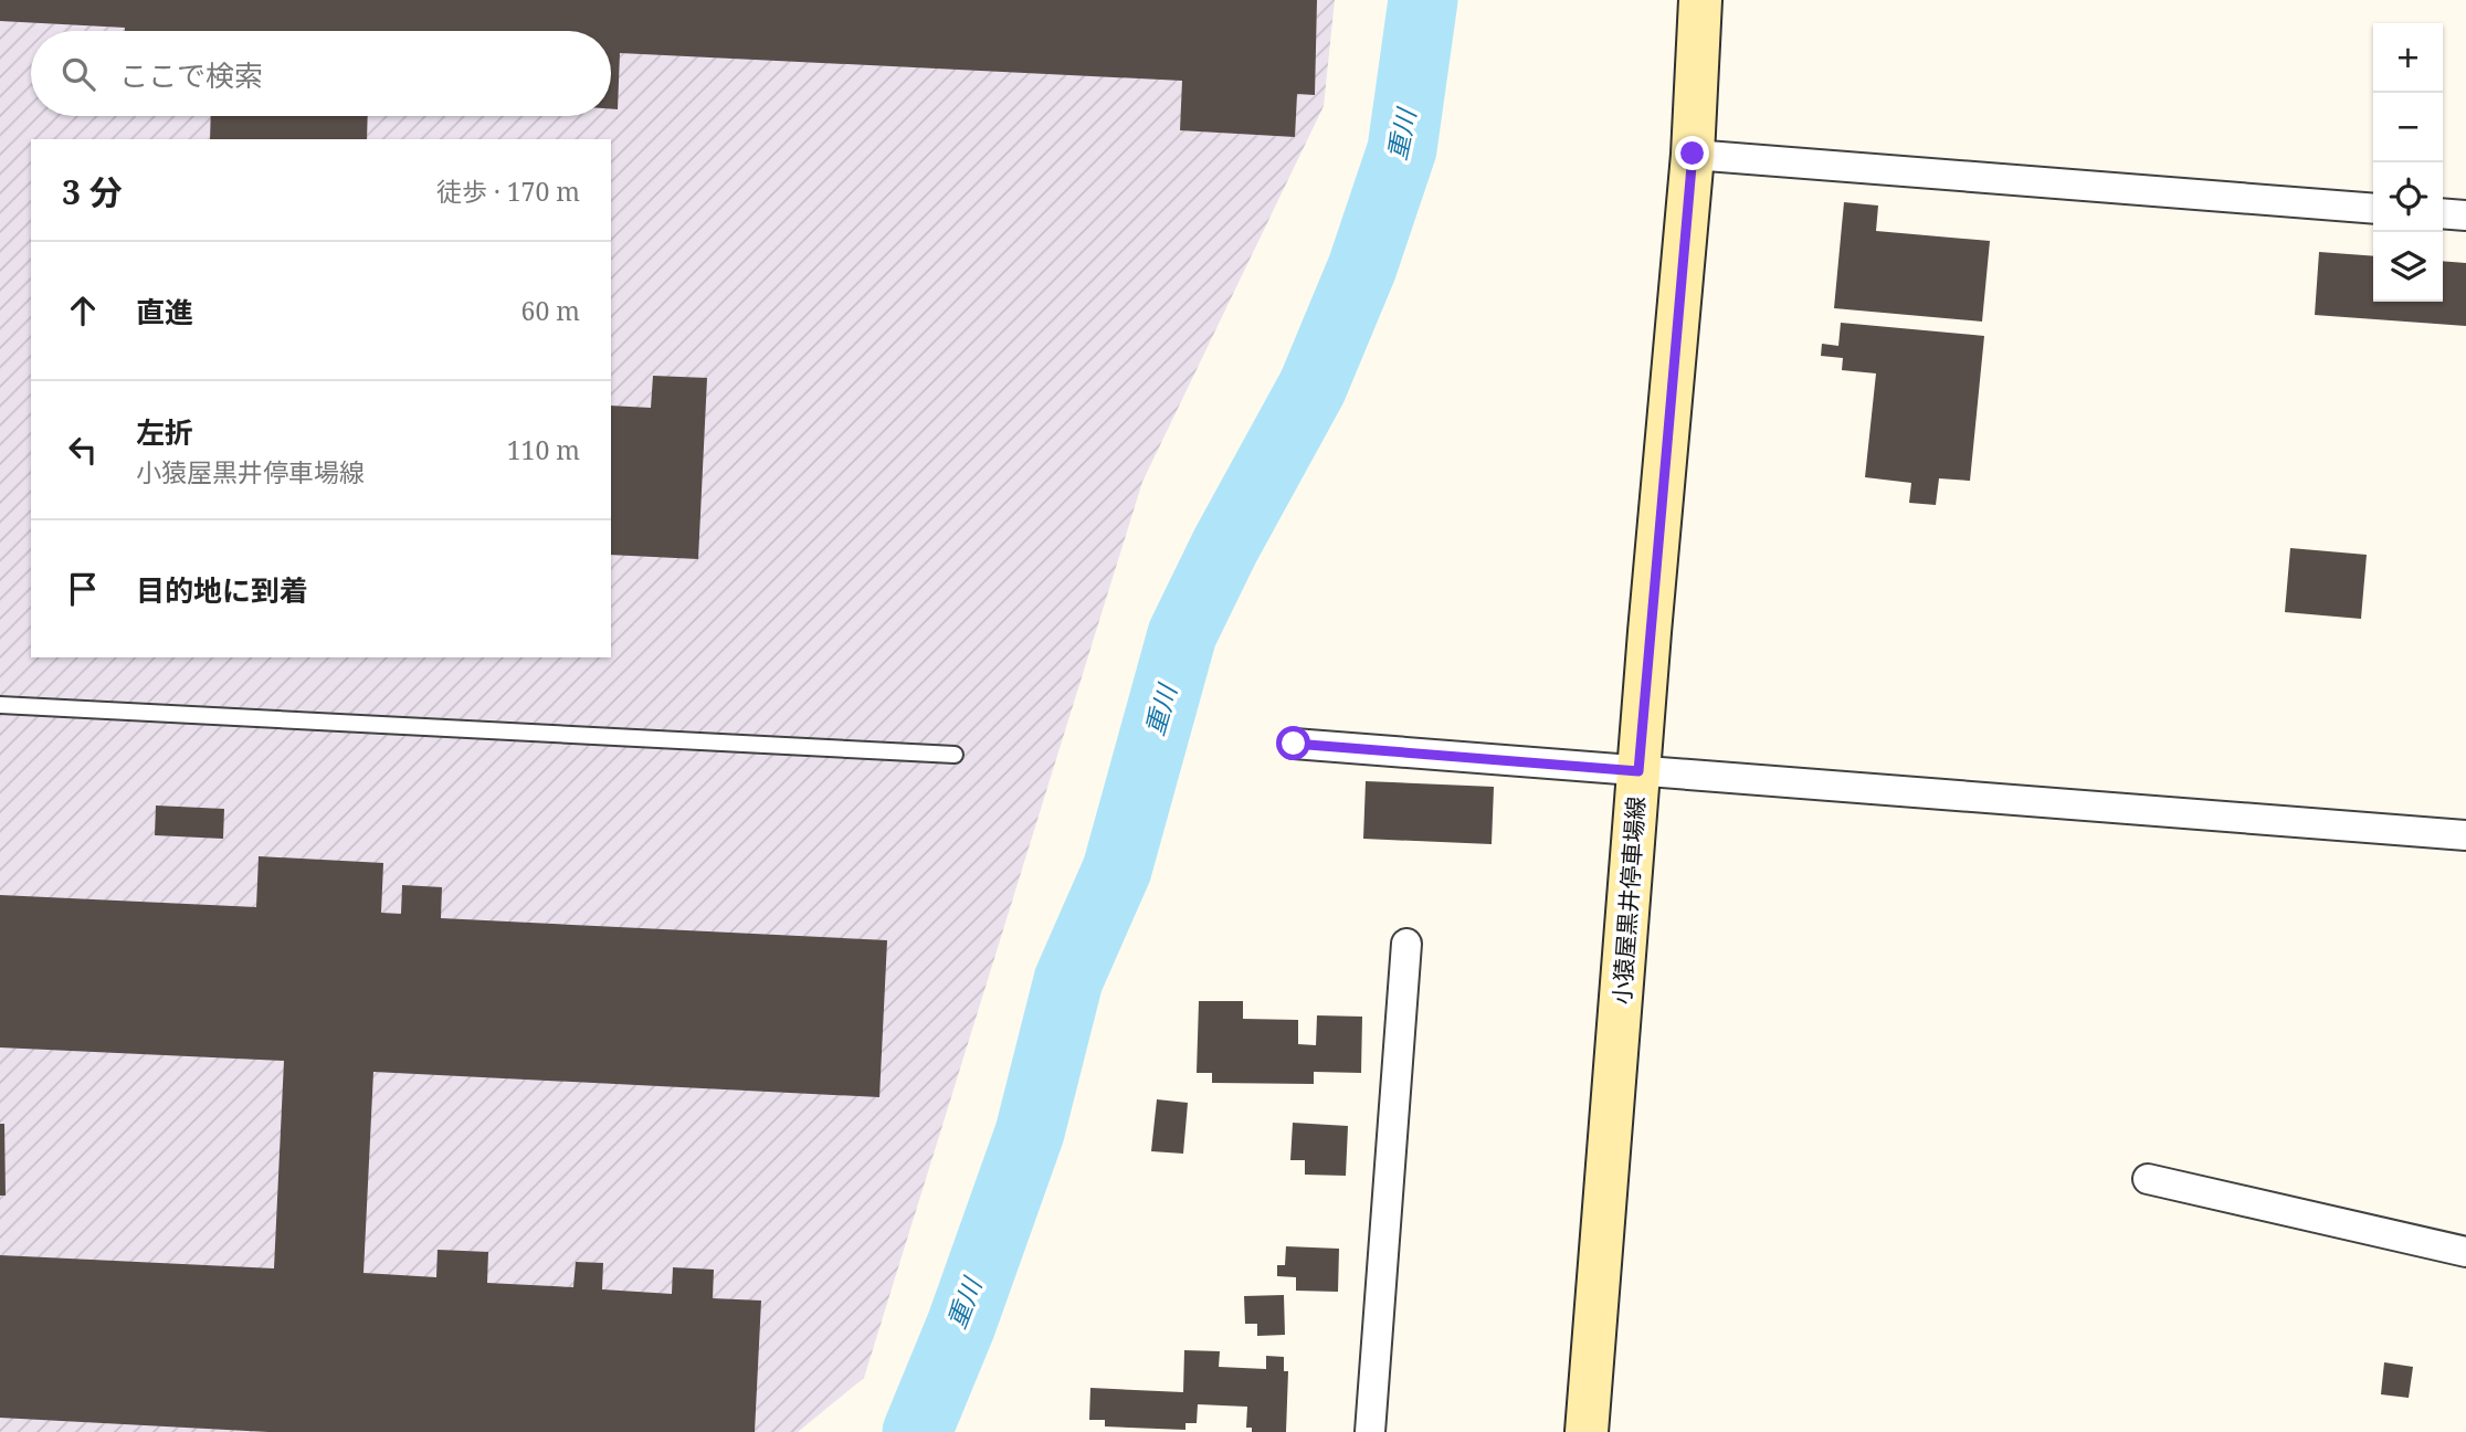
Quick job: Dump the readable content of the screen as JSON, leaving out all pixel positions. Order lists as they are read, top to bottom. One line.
{"streets":{"main road":["小猿屋黒井停車場線"]},"water":["重川"],"page":{"map_buttons":["+","−"],"search":"ここで検索","heading":["3 分","徒歩 · 170 m"],"list":[["直進","60 m"],["左折","小猿屋黒井停車場線","110 m"],"目的地に到着"]}}
